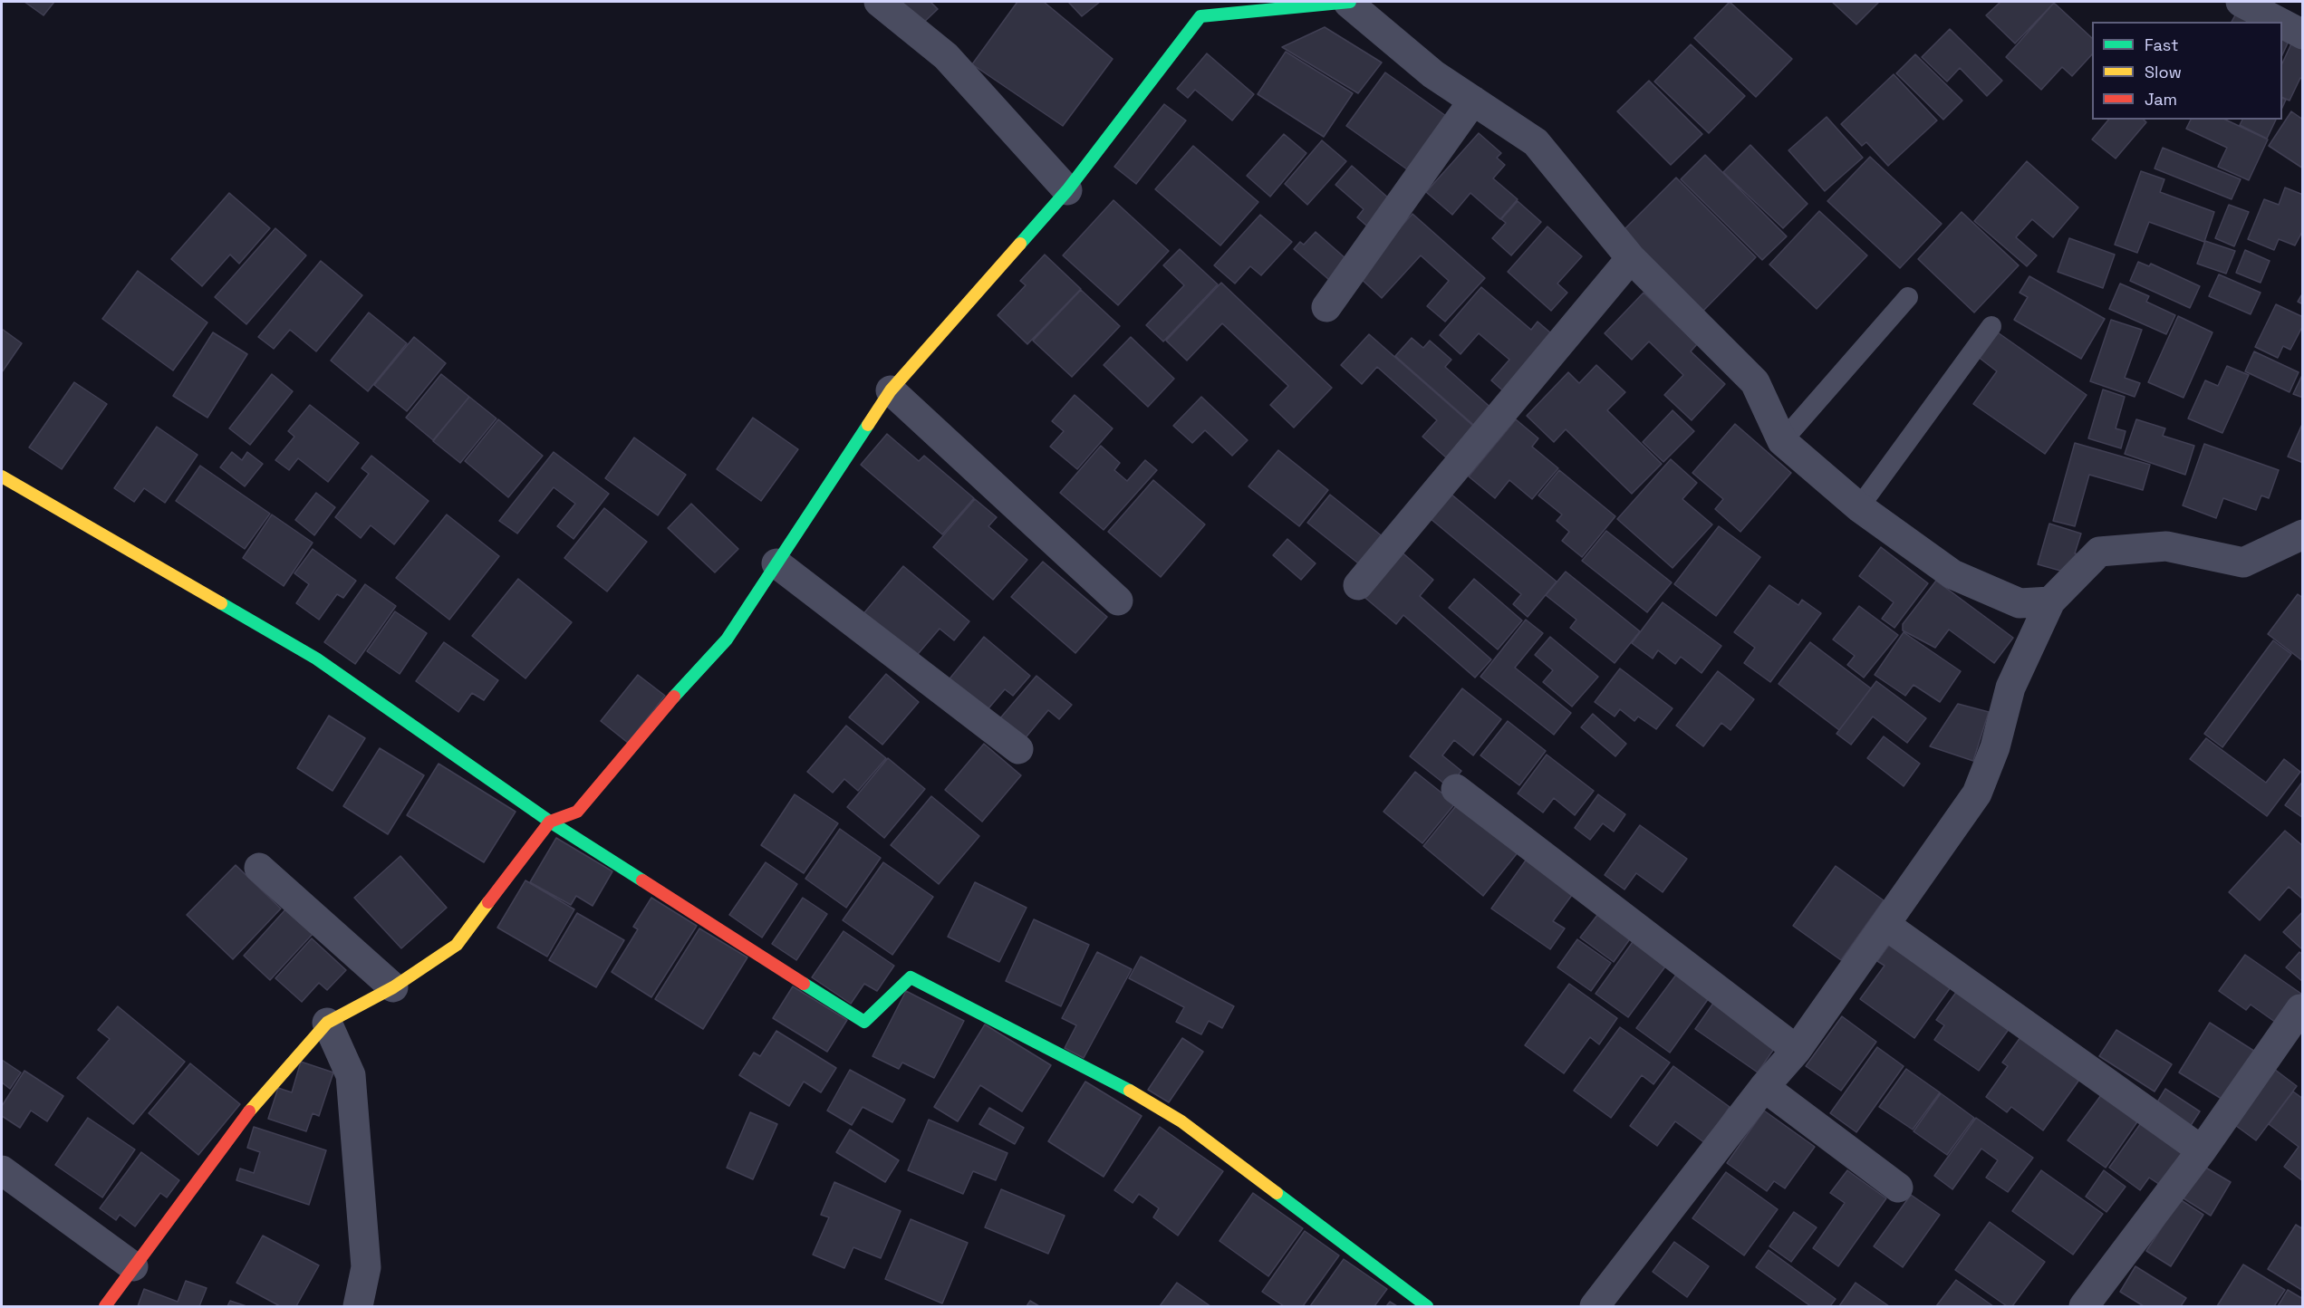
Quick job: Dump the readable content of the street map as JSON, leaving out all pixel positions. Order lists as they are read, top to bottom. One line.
{"legend":["Fast","Slow","Jam"]}
